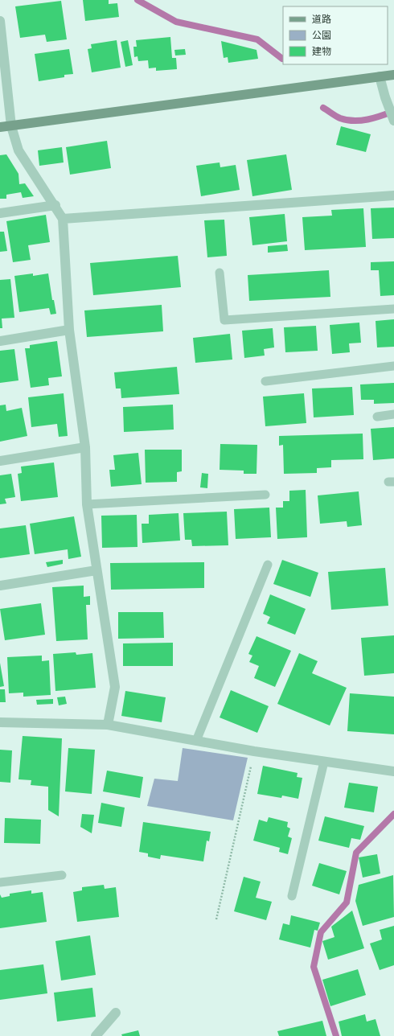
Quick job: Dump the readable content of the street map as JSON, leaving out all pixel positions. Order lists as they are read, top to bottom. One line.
{"legend":["道路","公園","建物"]}
